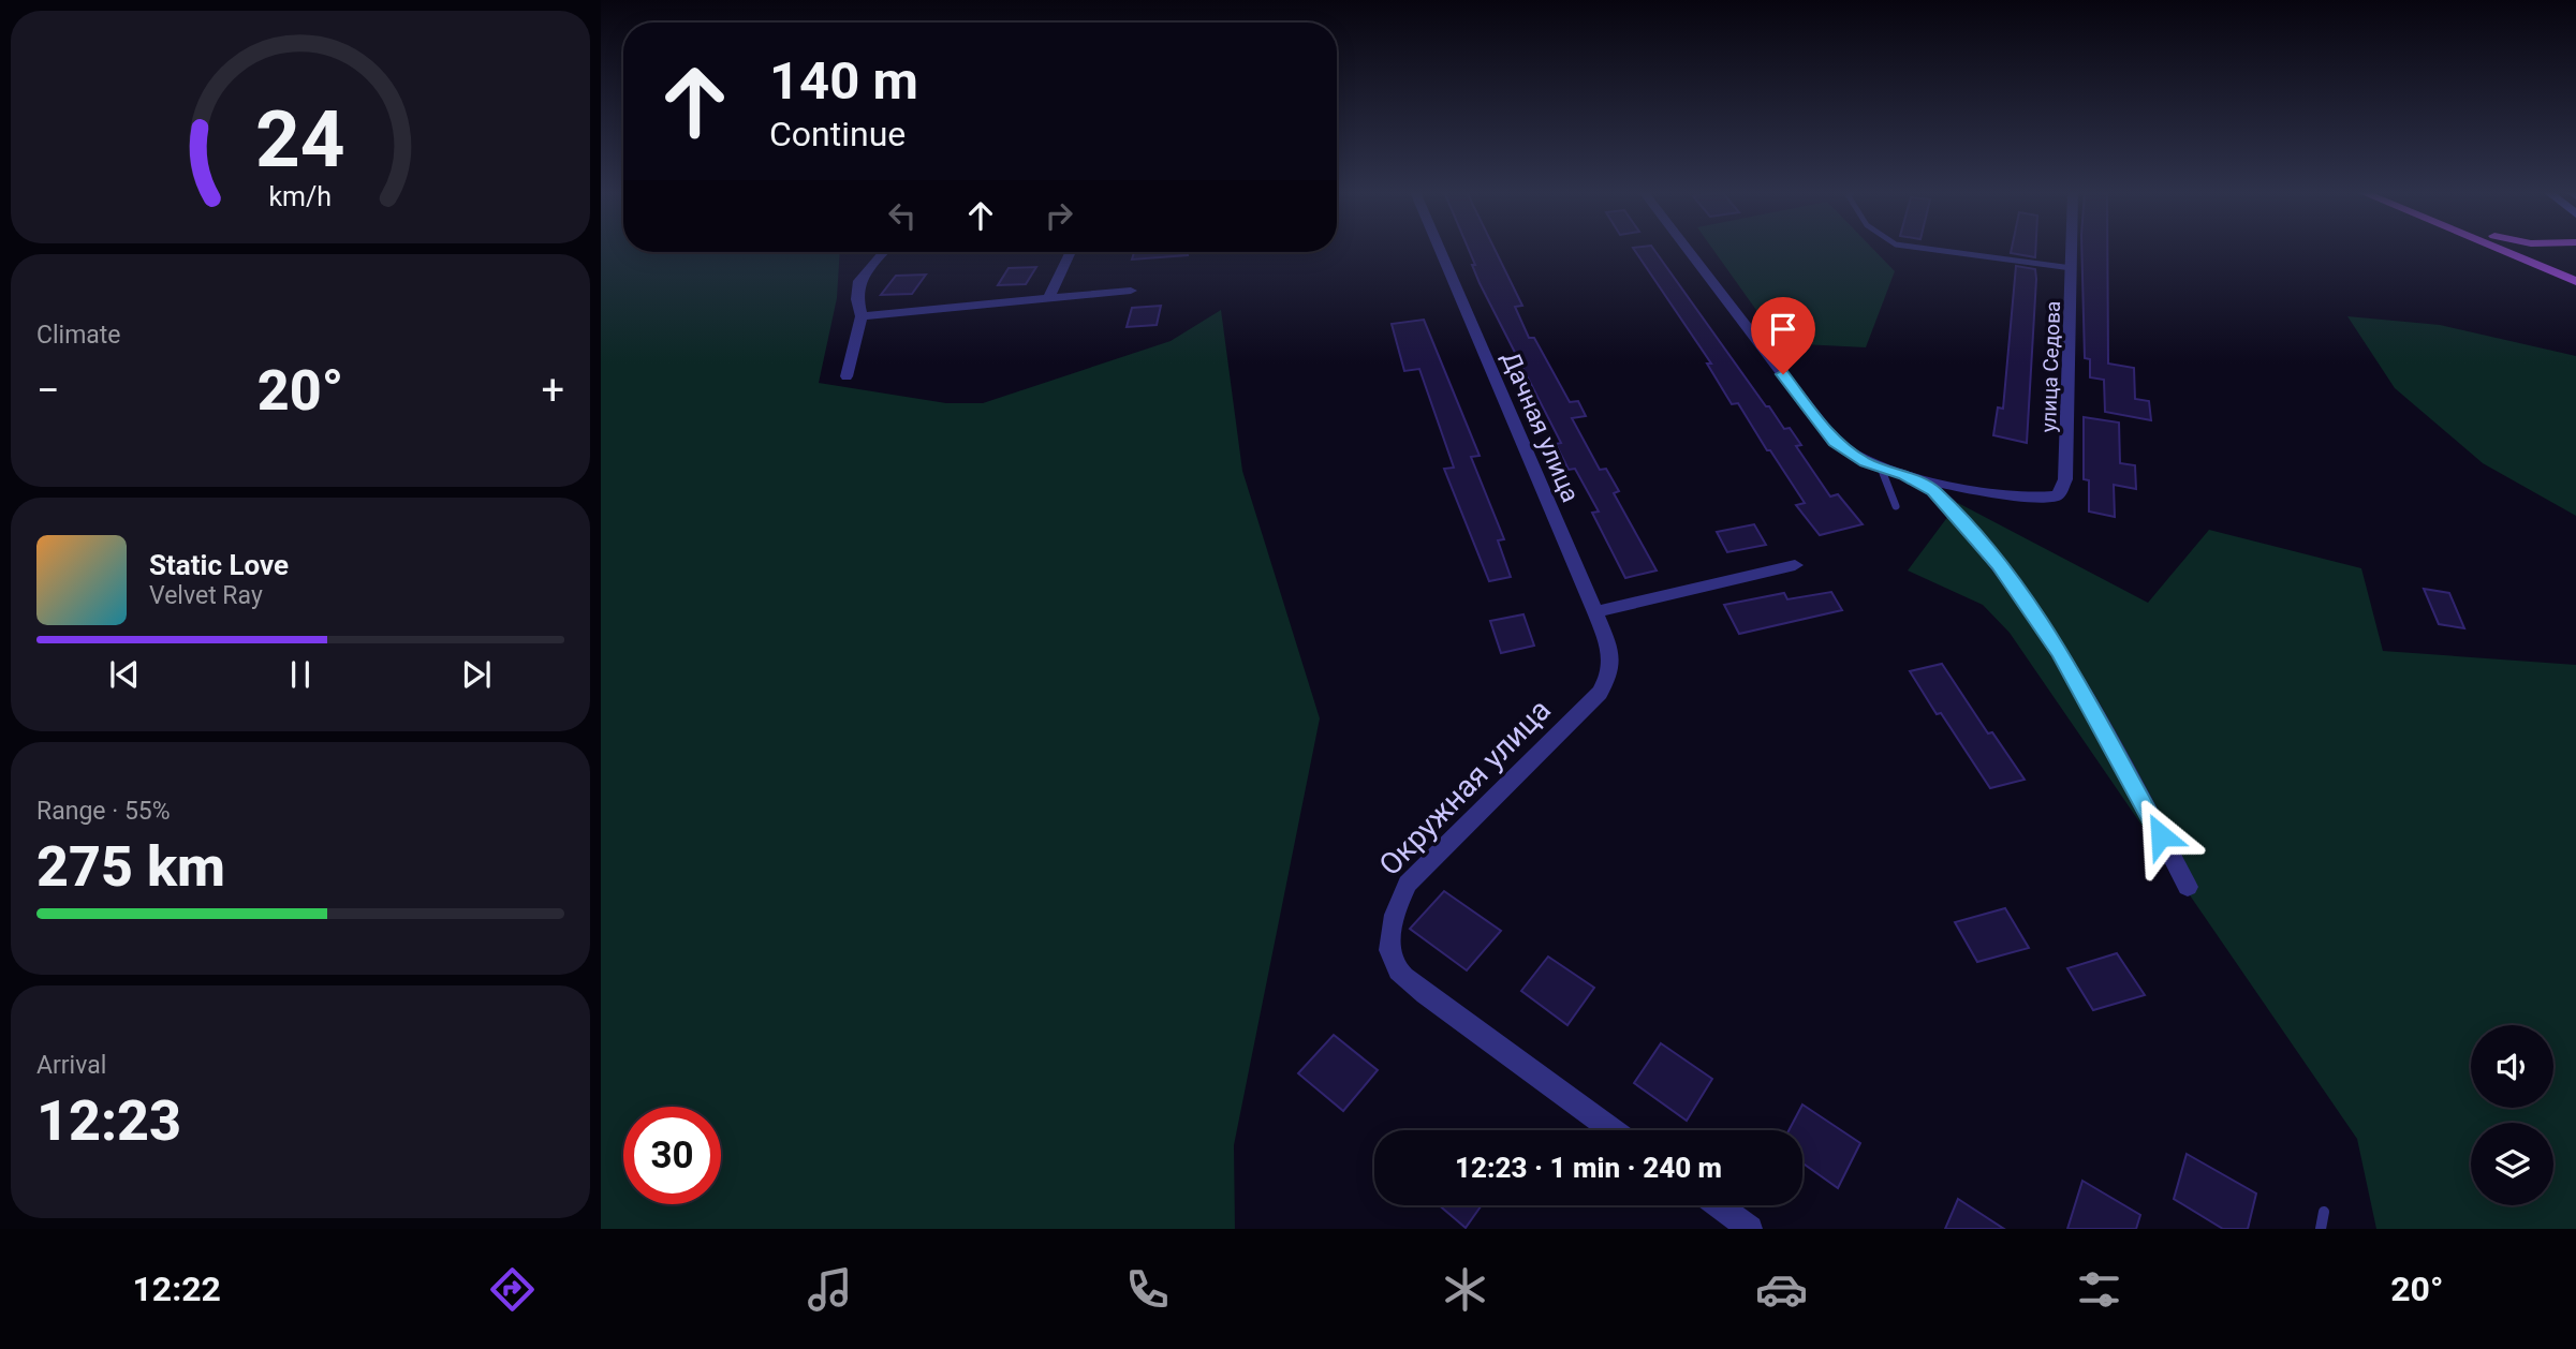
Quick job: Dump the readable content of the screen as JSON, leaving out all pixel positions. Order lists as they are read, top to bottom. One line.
{"streets":{"street":["улица Седова","Дачная улица","Окружная улица"]},"crossings":[["Дачная улица","Окружная улица"]],"page":{"turn":["140 m","Continue"],"tile":["Climate",["Range · 55%","275 km"],["Arrival","12:23"]],"heat":["−","20°","+"],"song":["Static Love","Velvet Ray"],"limit":"30","trip":"12:23 · 1 min · 240 m","tabs":["12:22","20°"],"gauge":["24","km/h"]}}
